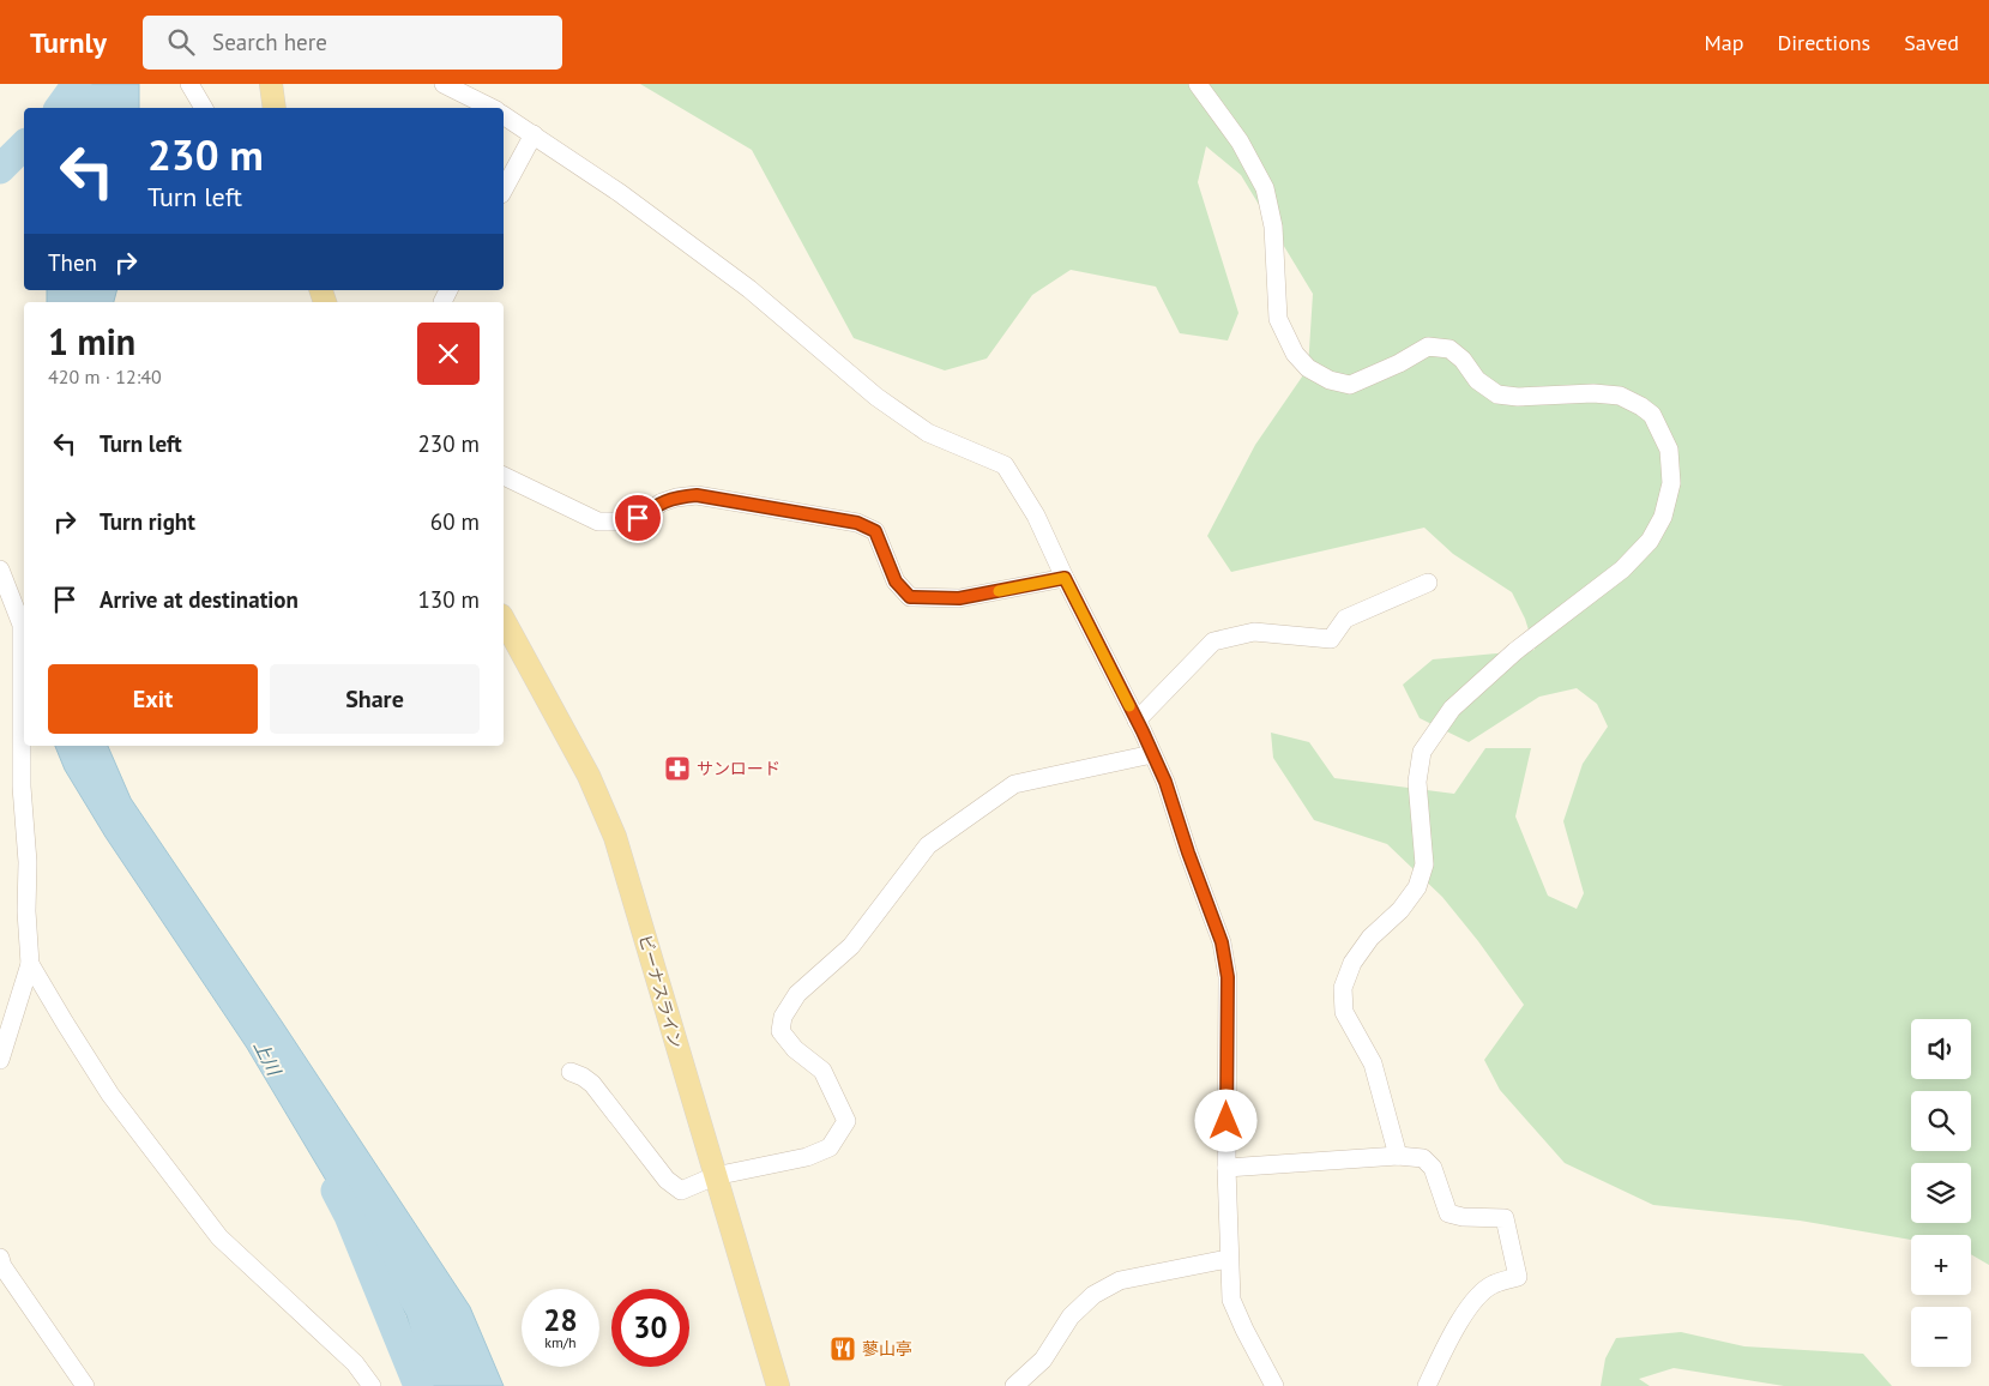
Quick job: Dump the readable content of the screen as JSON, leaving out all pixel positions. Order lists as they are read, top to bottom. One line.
{"streets":{"main road":["ビーナスライン"]},"water":["上川"],"places":{"pharmacy":["サンロード"],"restaurant":["蓼山亭"]},"page":{"header":"Turnly","search":"Search here","nav":["Map","Directions","Saved"],"turn":["230 m","Turn left"],"then":"Then","heading":["1 min","420 m · 12:40"],"list":[{"name":"Turn left","value":"230 m"},{"name":"Turn right","value":"60 m"},{"name":"Arrive at destination","value":"130 m"}],"buttons":["Exit","Share"],"map_buttons":["+","−"],"speed":"28 km/h","limit":"30"}}
